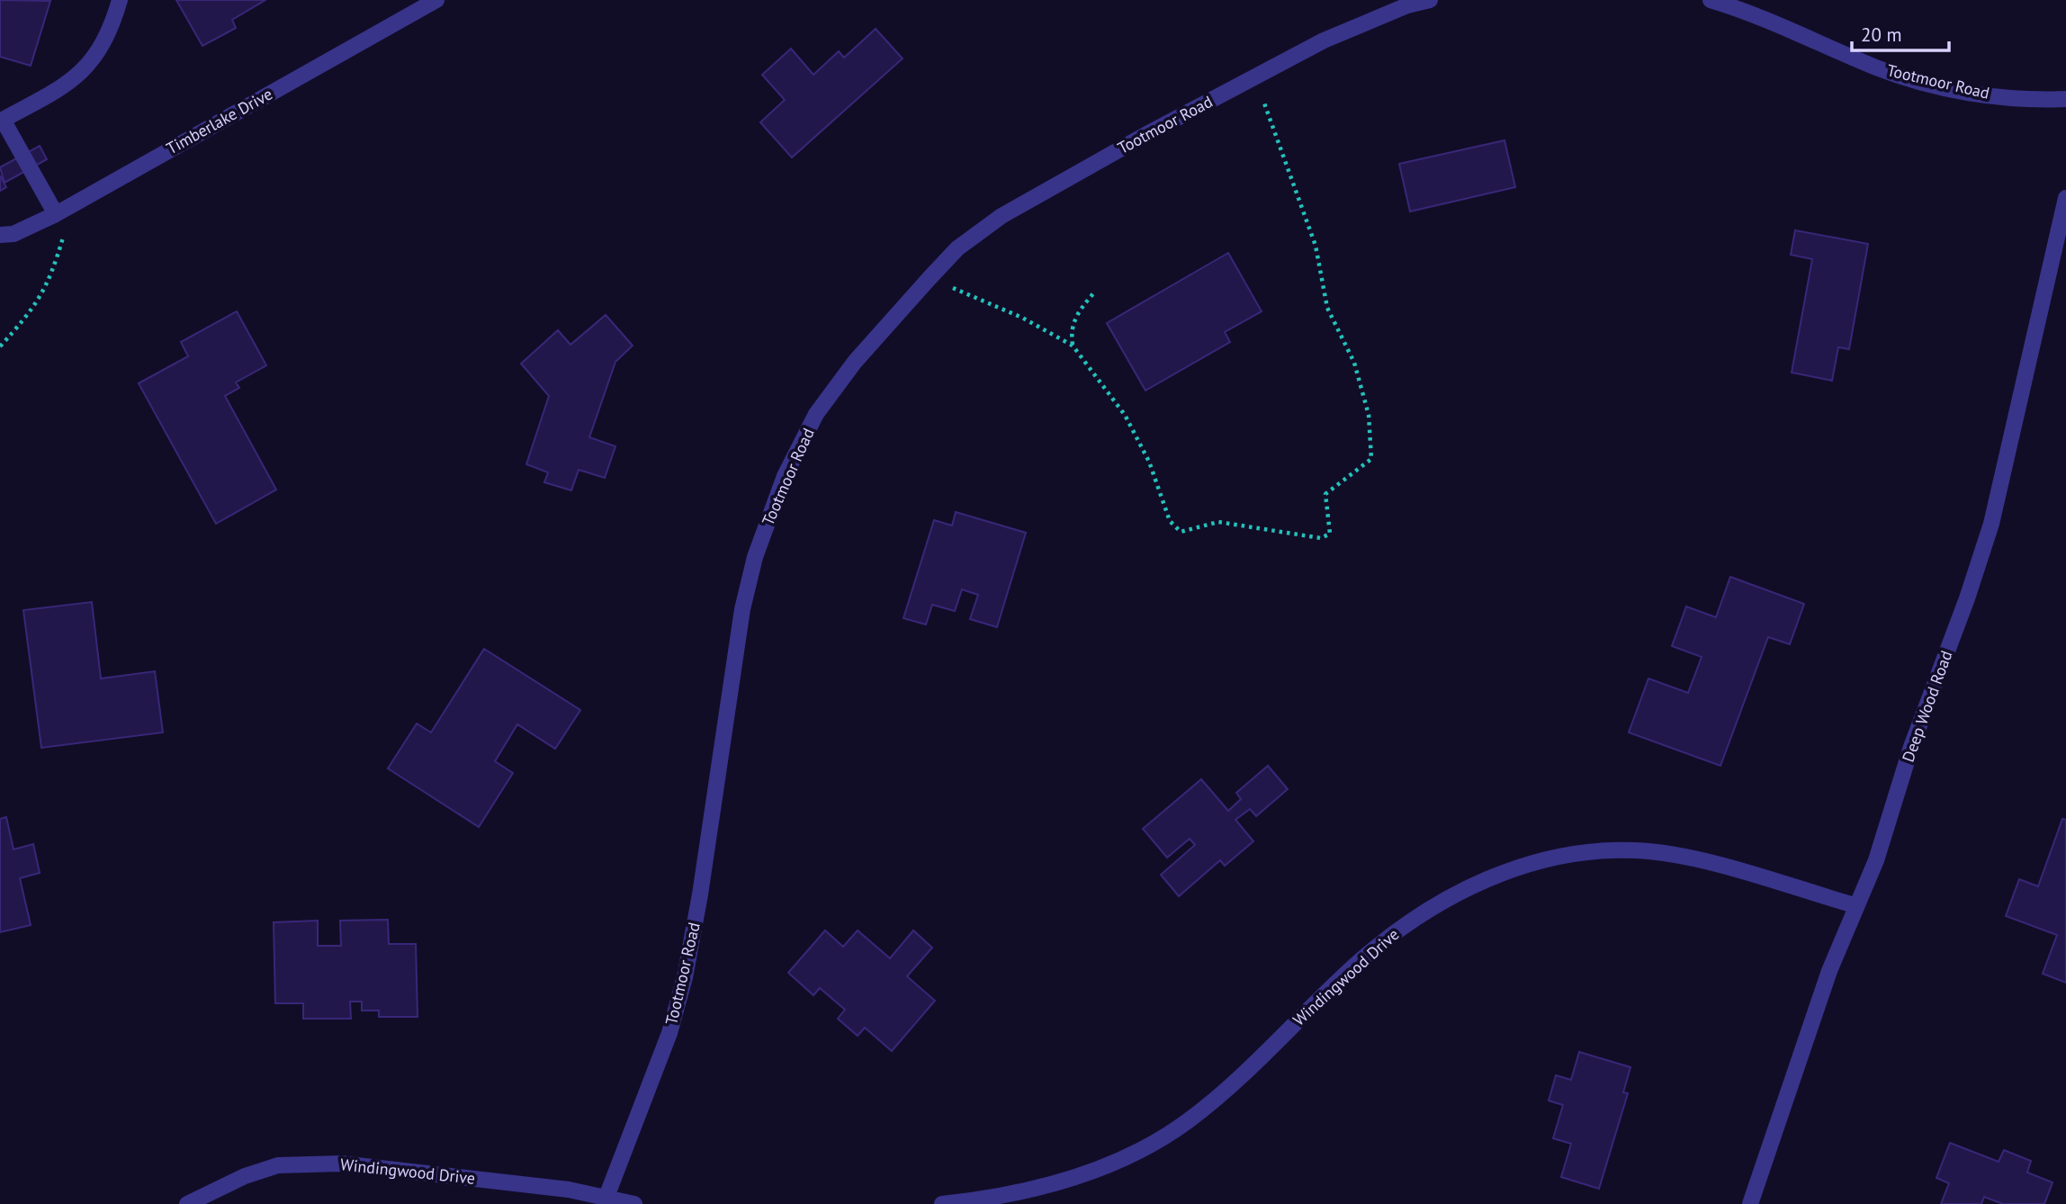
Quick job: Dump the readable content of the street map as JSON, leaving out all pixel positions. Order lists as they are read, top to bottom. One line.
{"streets":{"street":["Tootmoor Road","Timberlake Drive","Deep Wood Road","Windingwood Drive"]},"crossings":[["Tootmoor Road","Windingwood Drive"],["Deep Wood Road","Windingwood Drive"]],"scale_bar":"20 m"}
